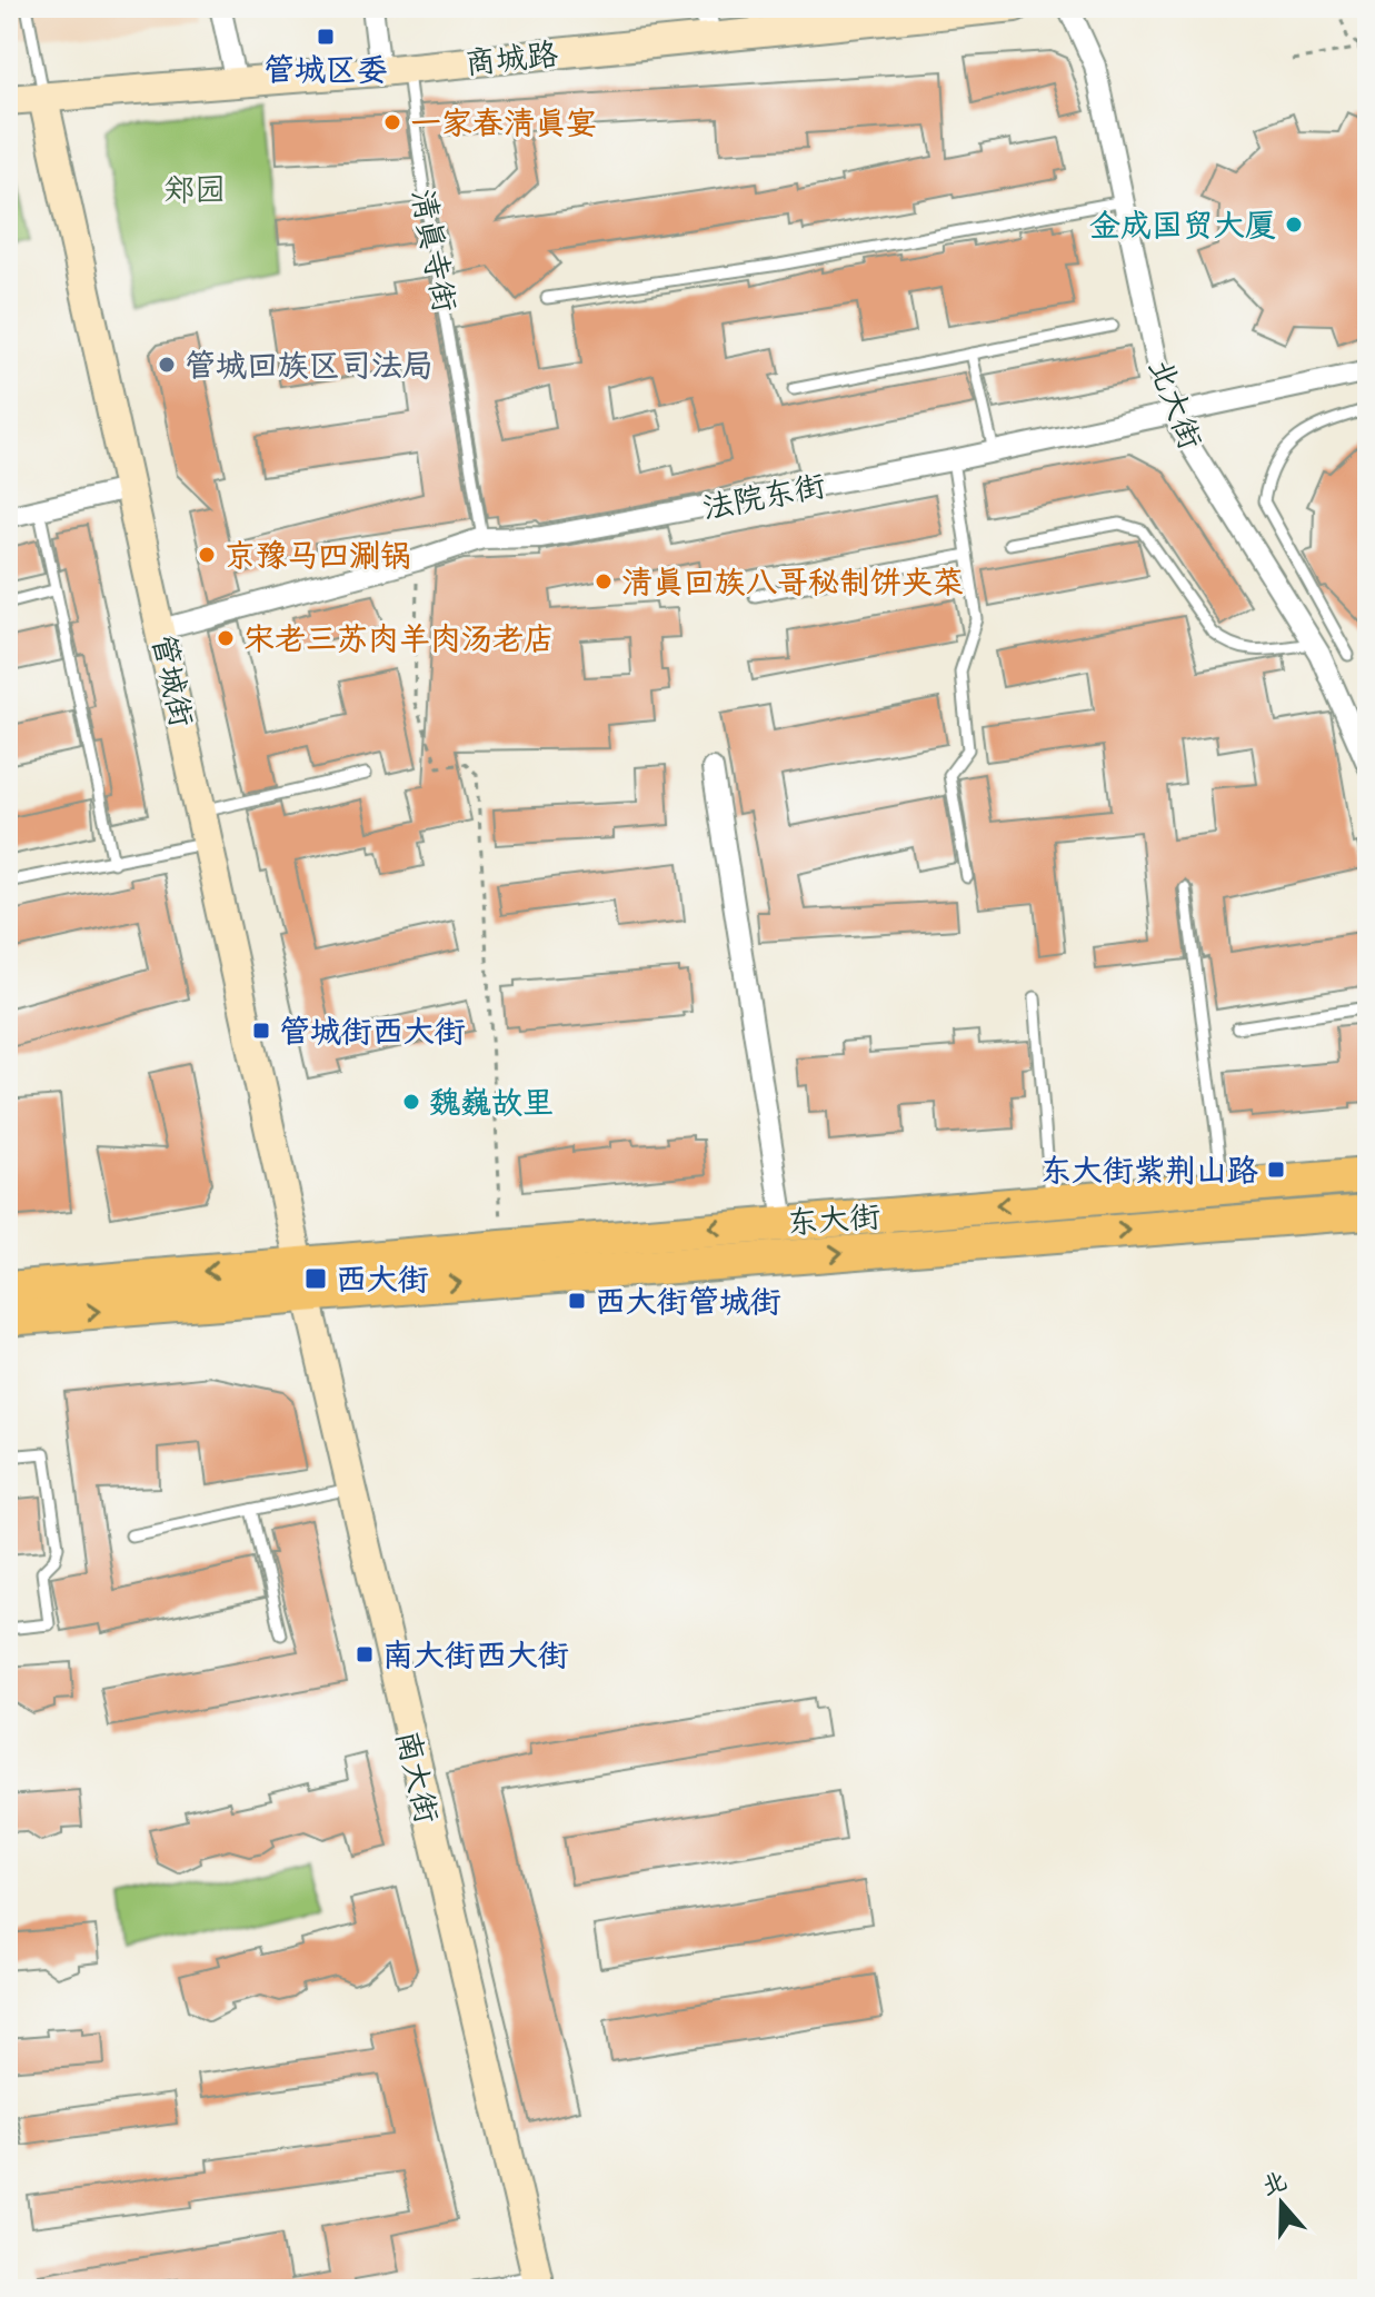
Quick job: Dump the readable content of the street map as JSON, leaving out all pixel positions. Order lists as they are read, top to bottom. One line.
{"streets":{"main road":["东大街"],"street":["商城路","清真寺街","北大街","法院东街","管城街","南大街"]},"crossings":[["商城路","清真寺街"],["商城路","管城街"],["清真寺街","法院东街"],["北大街","法院东街"],["法院东街","管城街"],["管城街","东大街"],["管城街","南大街"],["东大街","南大街"]],"parks":["郑园"],"places":{"transit":["管城区委","管城街西大街","东大街紫荆山路","西大街","西大街管城街","南大街西大街"],"other":["一家春清真宴","金成国贸大厦","管城回族区司法局","京豫马四涮锅","清真回族八哥秘制饼夹菜","宋老三苏肉羊肉汤老店","魏巍故里"]},"north":"top"}
